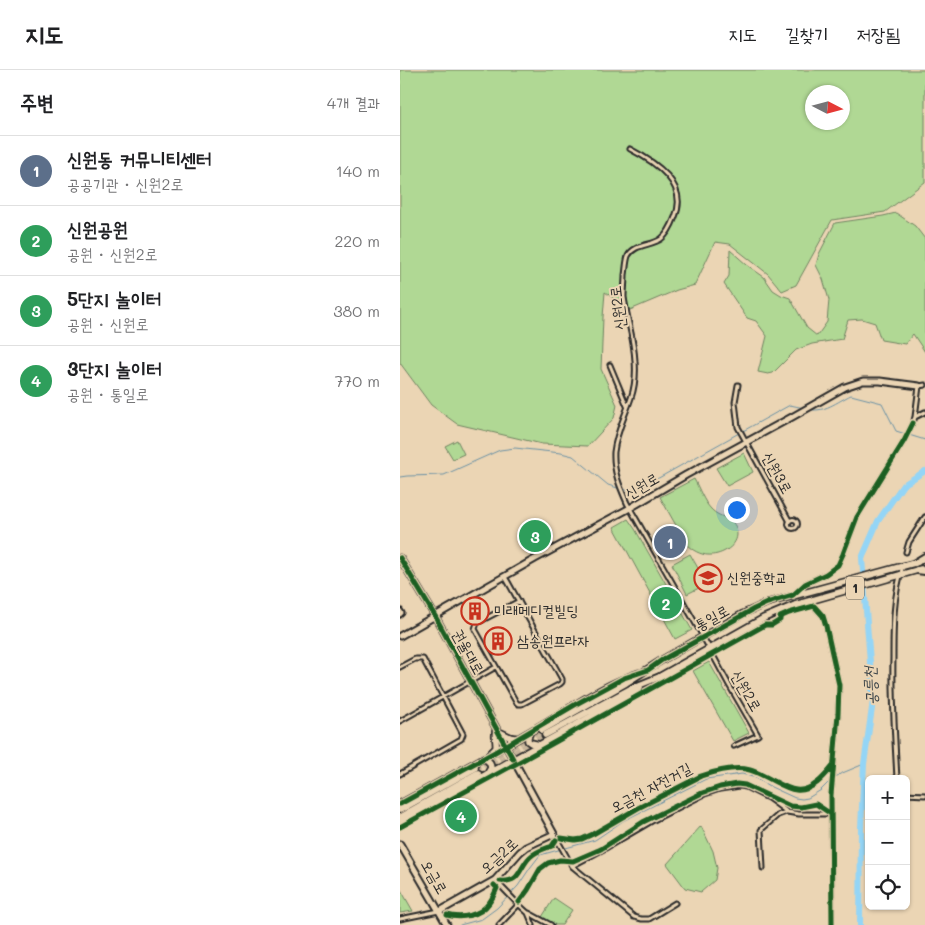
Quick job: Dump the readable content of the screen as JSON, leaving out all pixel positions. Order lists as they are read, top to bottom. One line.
{"streets":{"main road":["1","통일로","권율대로"],"street":["신원2로","신원3로","신원로","오금2로","오금로"],"cycle path":["오금천 자전거길"]},"crossings":[["신원2로","신원로"],["신원2로","통일로"],["신원3로","신원로"],["신원로","권율대로"],["오금2로","오금로"]],"water":["공릉천"],"places":{"school or university":["신원중학교"],"building":["미래메디컬빌딩","삼송원프라자"]},"north":"right","page":{"header":"지도","nav":["지도","길찾기","저장됨"],"heading":["주변","4개 결과"],"list":[{"mark":"1","name":"신원동 커뮤니티센터","note":"공공기관 · 신원2로","value":"140 m"},{"mark":"2","name":"신원공원","note":"공원 · 신원2로","value":"220 m"},{"mark":"3","name":"5단지 놀이터","note":"공원 · 신원로","value":"380 m"},{"mark":"4","name":"3단지 놀이터","note":"공원 · 통일로","value":"770 m"}],"pins":["3","1","2","4"],"map_buttons":["+","−"]}}
